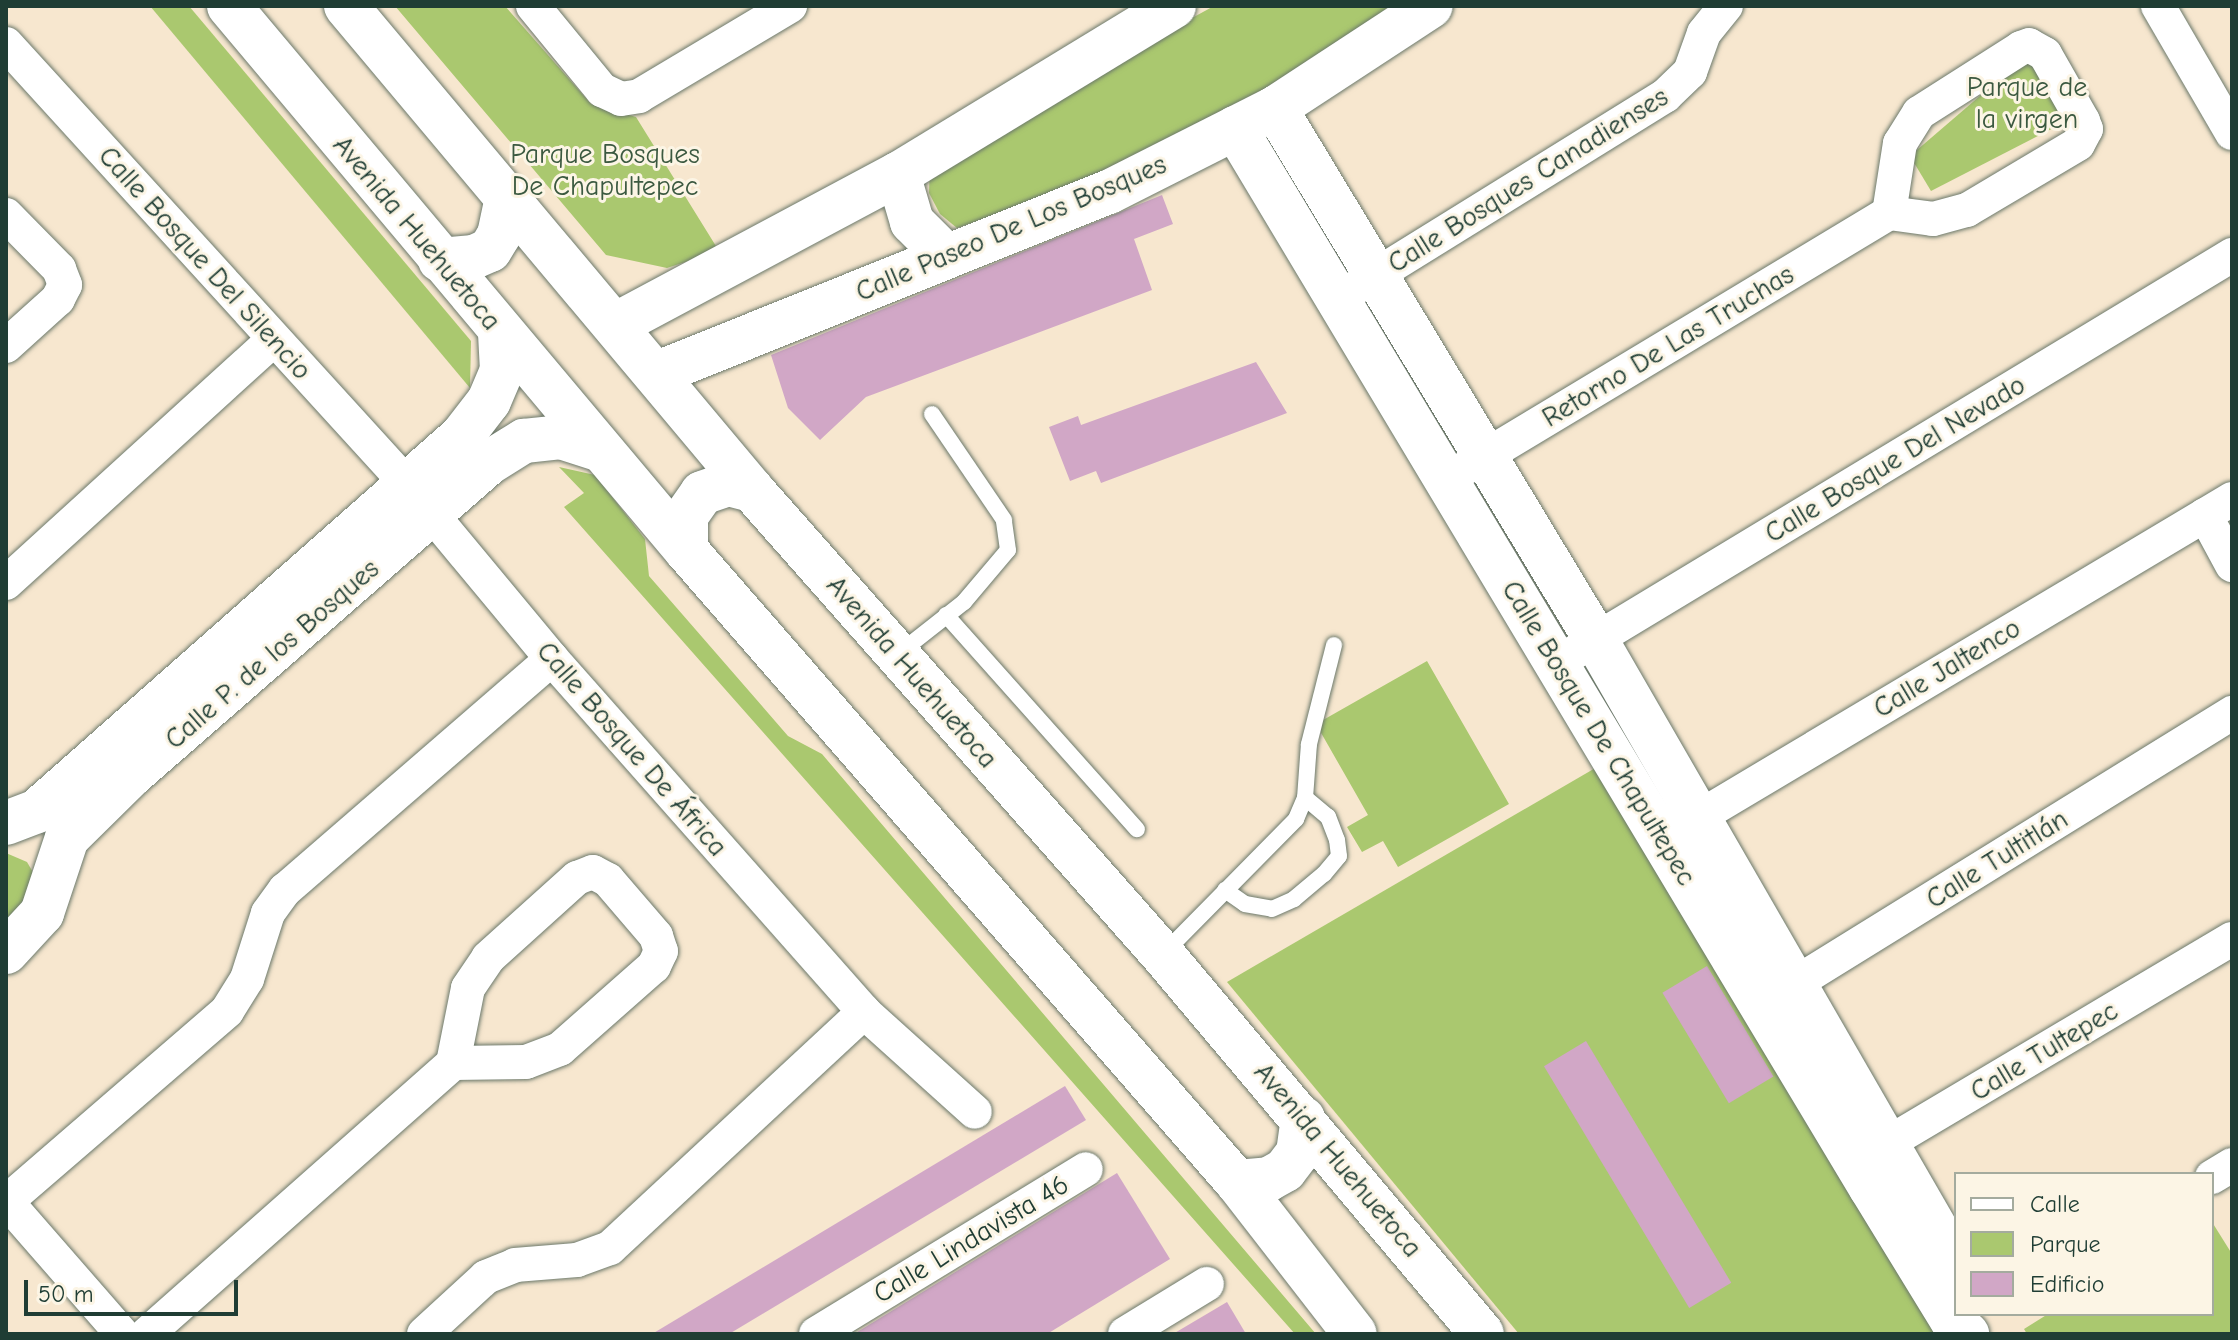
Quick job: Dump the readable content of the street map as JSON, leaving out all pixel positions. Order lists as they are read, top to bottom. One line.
{"streets":{"main road":["Calle Paseo De Los Bosques","Avenida Huehuetoca","Calle P. de los Bosques","Calle Bosque De Chapultepec"],"street":["Calle Bosques Canadienses","Calle Bosque Del Silencio","Retorno De Las Truchas","Calle Bosque Del Nevado","Calle Jaltenco","Calle Bosque De África","Calle Tultitlán","Calle Tultepec","Calle Lindavista 46"]},"crossings":[["Calle Bosques Canadienses","Calle Bosque De Chapultepec"],["Calle Paseo De Los Bosques","Avenida Huehuetoca"],["Calle Paseo De Los Bosques","Calle Bosque De Chapultepec"],["Avenida Huehuetoca","Calle P. de los Bosques"],["Calle Bosque Del Silencio","Calle P. de los Bosques"],["Calle Bosque Del Silencio","Calle Bosque De África"],["Retorno De Las Truchas","Calle Bosque De Chapultepec"],["Calle Bosque Del Nevado","Calle Bosque De Chapultepec"],["Calle P. de los Bosques","Calle Bosque De África"],["Calle Jaltenco","Calle Bosque De Chapultepec"],["Calle Bosque De Chapultepec","Calle Tultitlán"],["Calle Bosque De Chapultepec","Calle Tultepec"]],"parks":["Parque de la virgen","Parque Bosques De Chapultepec"],"legend":["Calle","Parque","Edificio"],"scale_bar":"50 m"}
